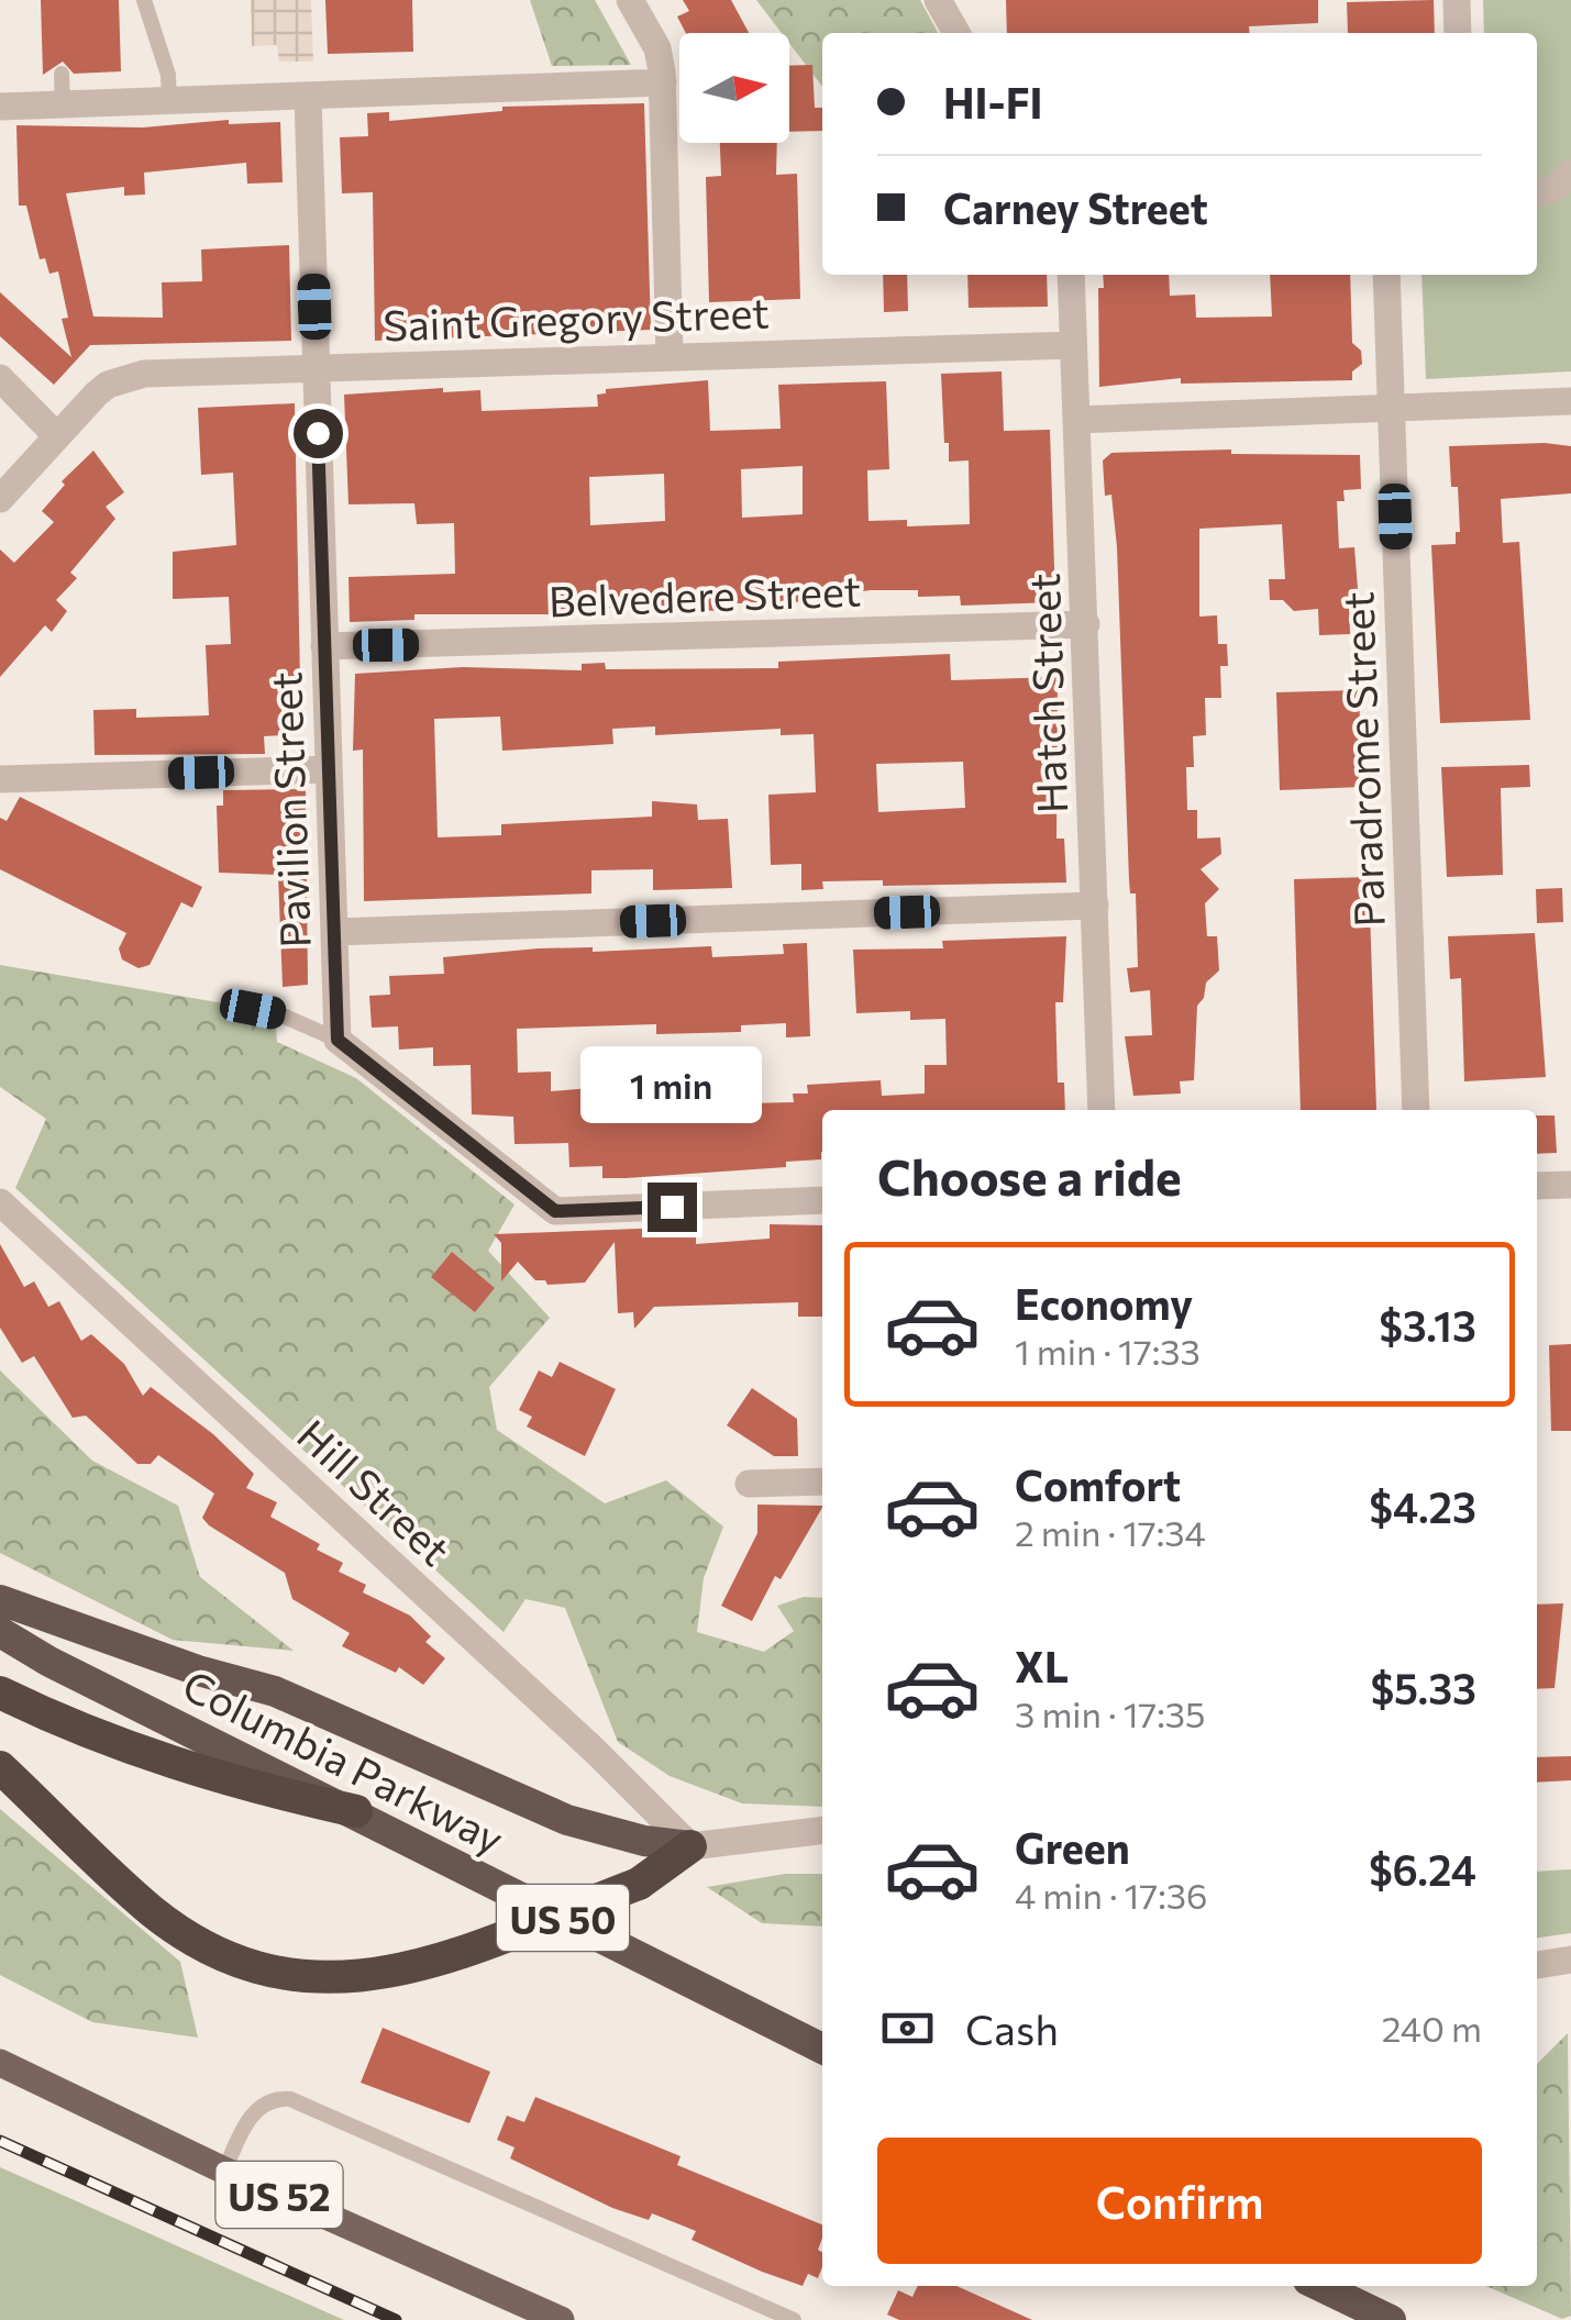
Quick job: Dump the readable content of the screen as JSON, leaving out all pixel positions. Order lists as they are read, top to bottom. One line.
{"streets":{"highway":["Columbia Parkway","US 50"],"main road":["US 52"],"street":["Saint Gregory Street","Belvedere Street","Hatch Street","Paradrome Street","Pavilion Street","Hill Street"]},"crossings":[["Saint Gregory Street","Hatch Street"],["Saint Gregory Street","Pavilion Street"],["Belvedere Street","Hatch Street"],["Belvedere Street","Pavilion Street"],["Columbia Parkway","US 50"]],"north":"right","page":{"banner":["HI-FI","Carney Street"],"bubble":"1 min","heading":"Choose a ride","list":[{"name":"Economy","note":"1 min · 17:33","value":"$3.13"},{"name":"Comfort","note":"2 min · 17:34","value":"$4.23"},{"name":"XL","note":"3 min · 17:35","value":"$5.33"},{"name":"Green","note":"4 min · 17:36","value":"$6.24"}],"pay":["Cash","240 m"],"buttons":"Confirm"}}
